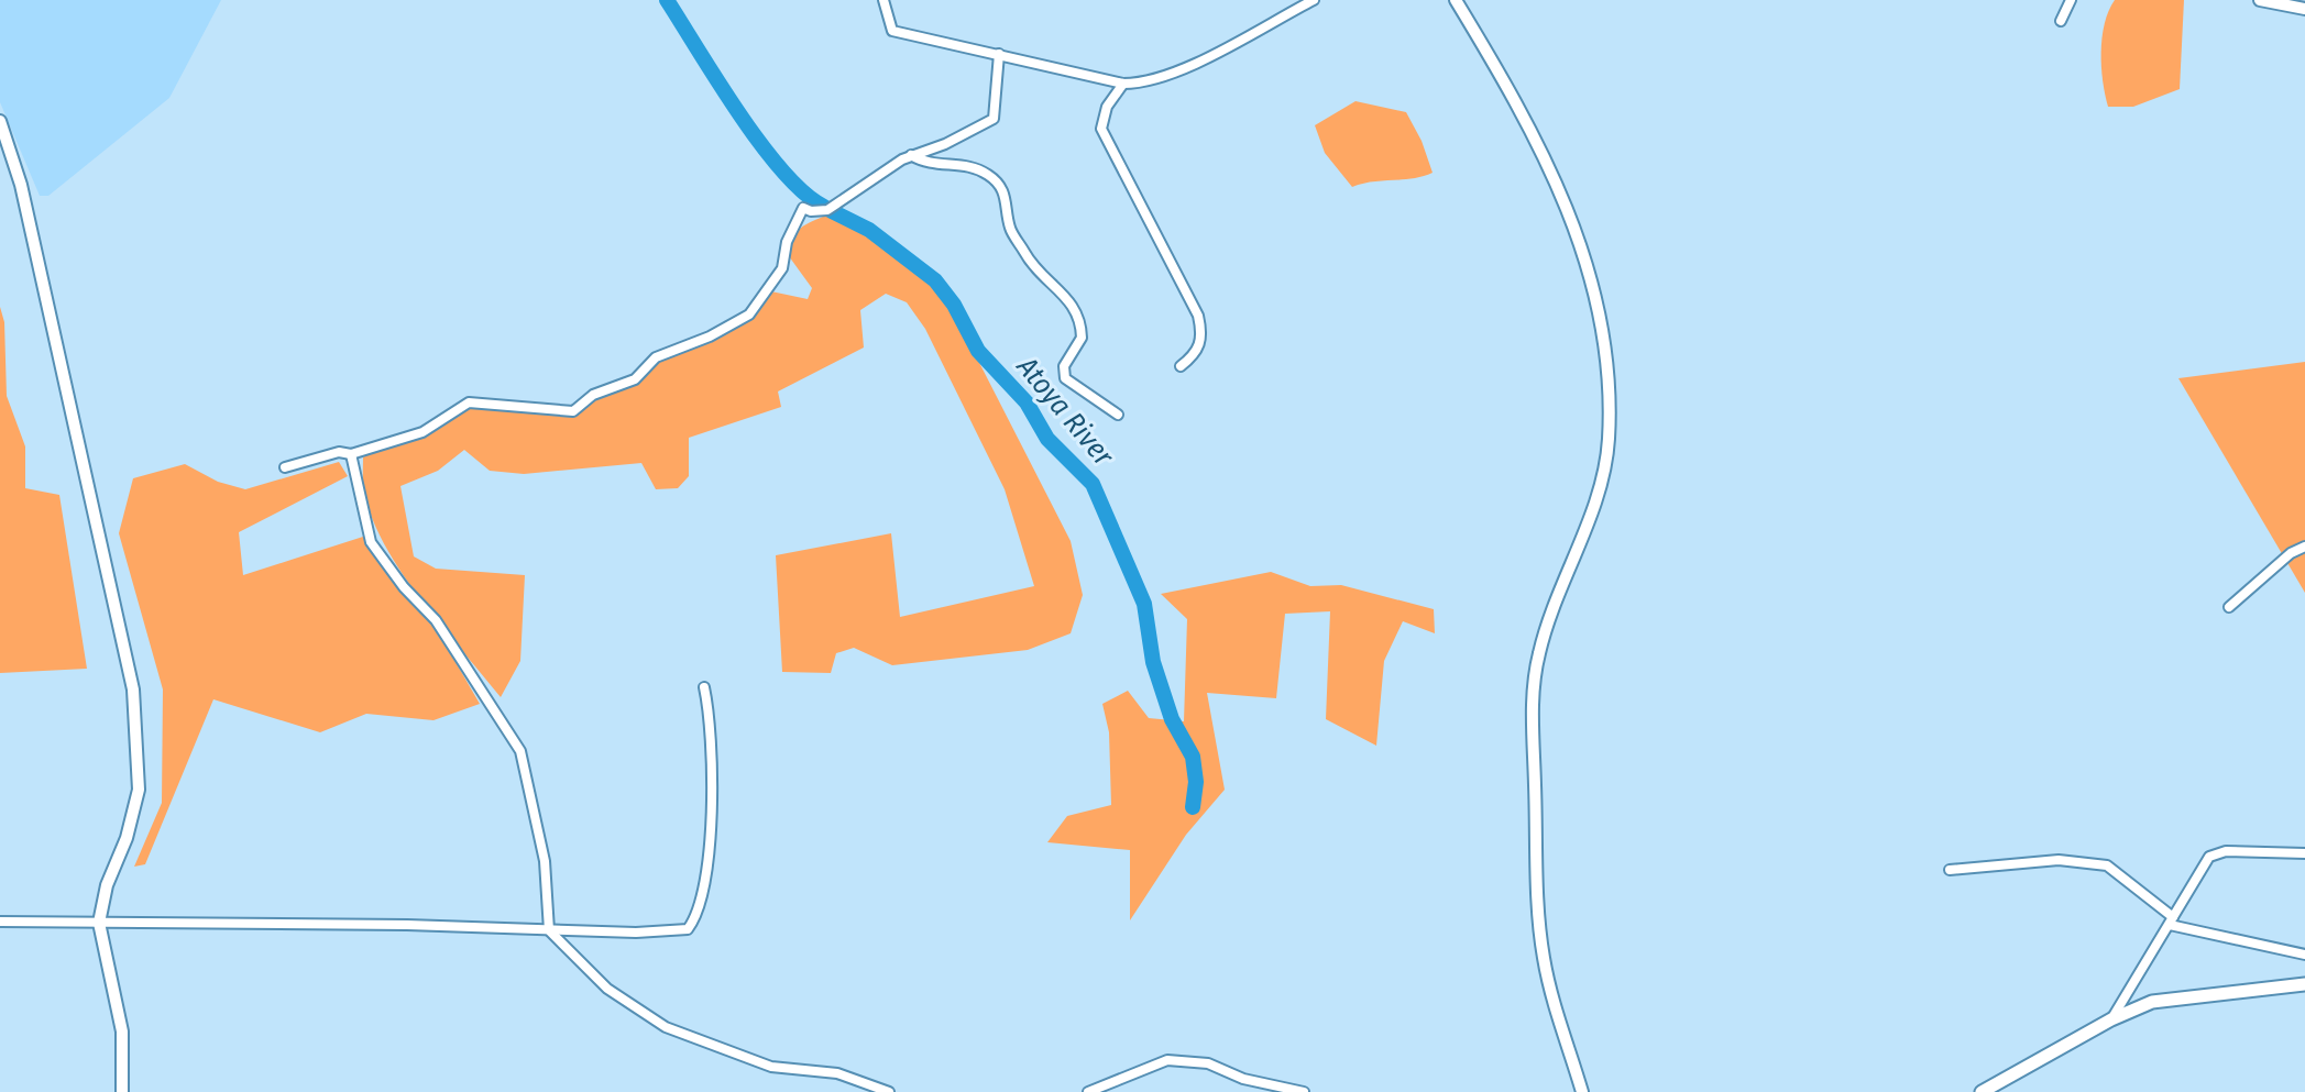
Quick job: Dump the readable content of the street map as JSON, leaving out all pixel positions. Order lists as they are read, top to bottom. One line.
{"water":["Atoya River"]}
